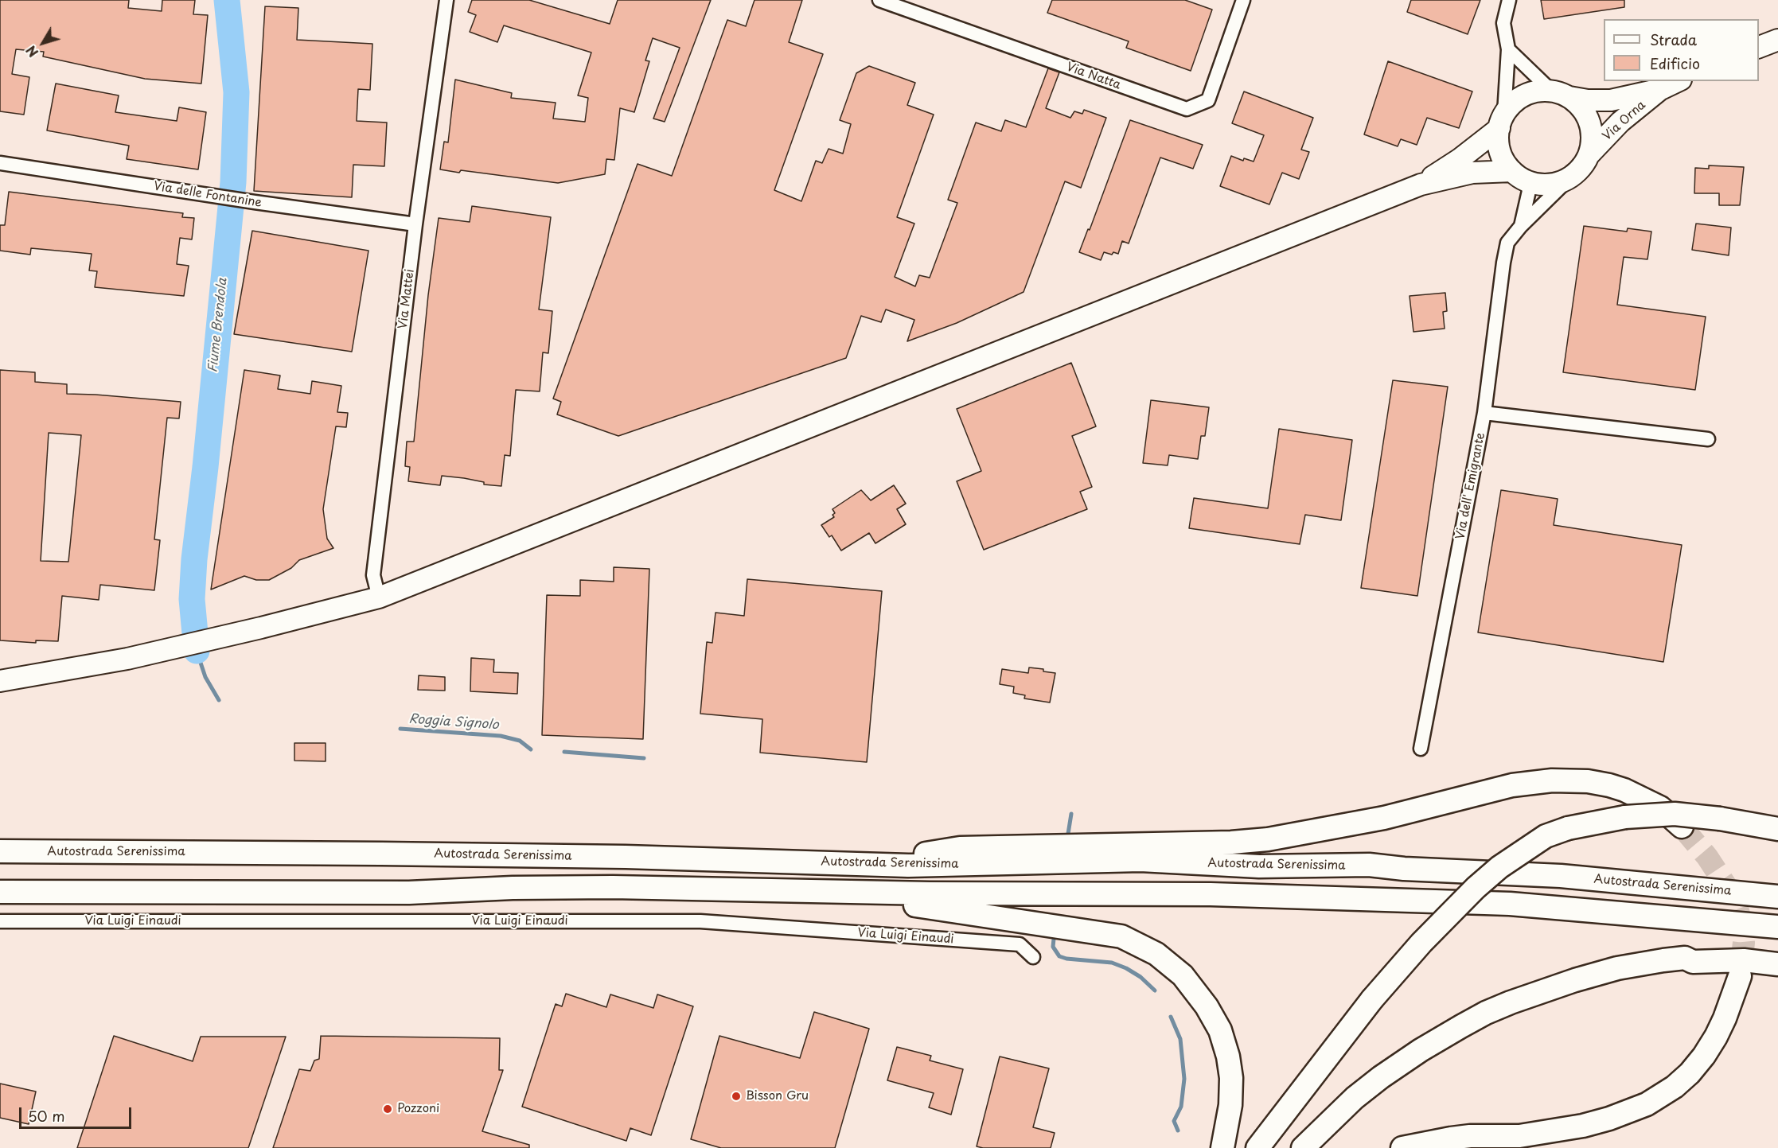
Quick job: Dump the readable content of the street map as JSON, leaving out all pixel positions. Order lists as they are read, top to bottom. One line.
{"streets":{"highway":["Autostrada Serenissima"],"main road":["Via Orna"],"street":["Via Natta","Via delle Fontanine","Via Mattei","Via dell' Emigrante","Via Luigi Einaudi"]},"crossings":[["Via Orna","Via dell' Emigrante"],["Via delle Fontanine","Via Mattei"]],"water":["Fiume Brendola","Roggia Signolo"],"places":["Bisson Gru","Pozzoni"],"legend":["Strada","Edificio"],"scale_bar":"50 m","north":"bottom left"}
